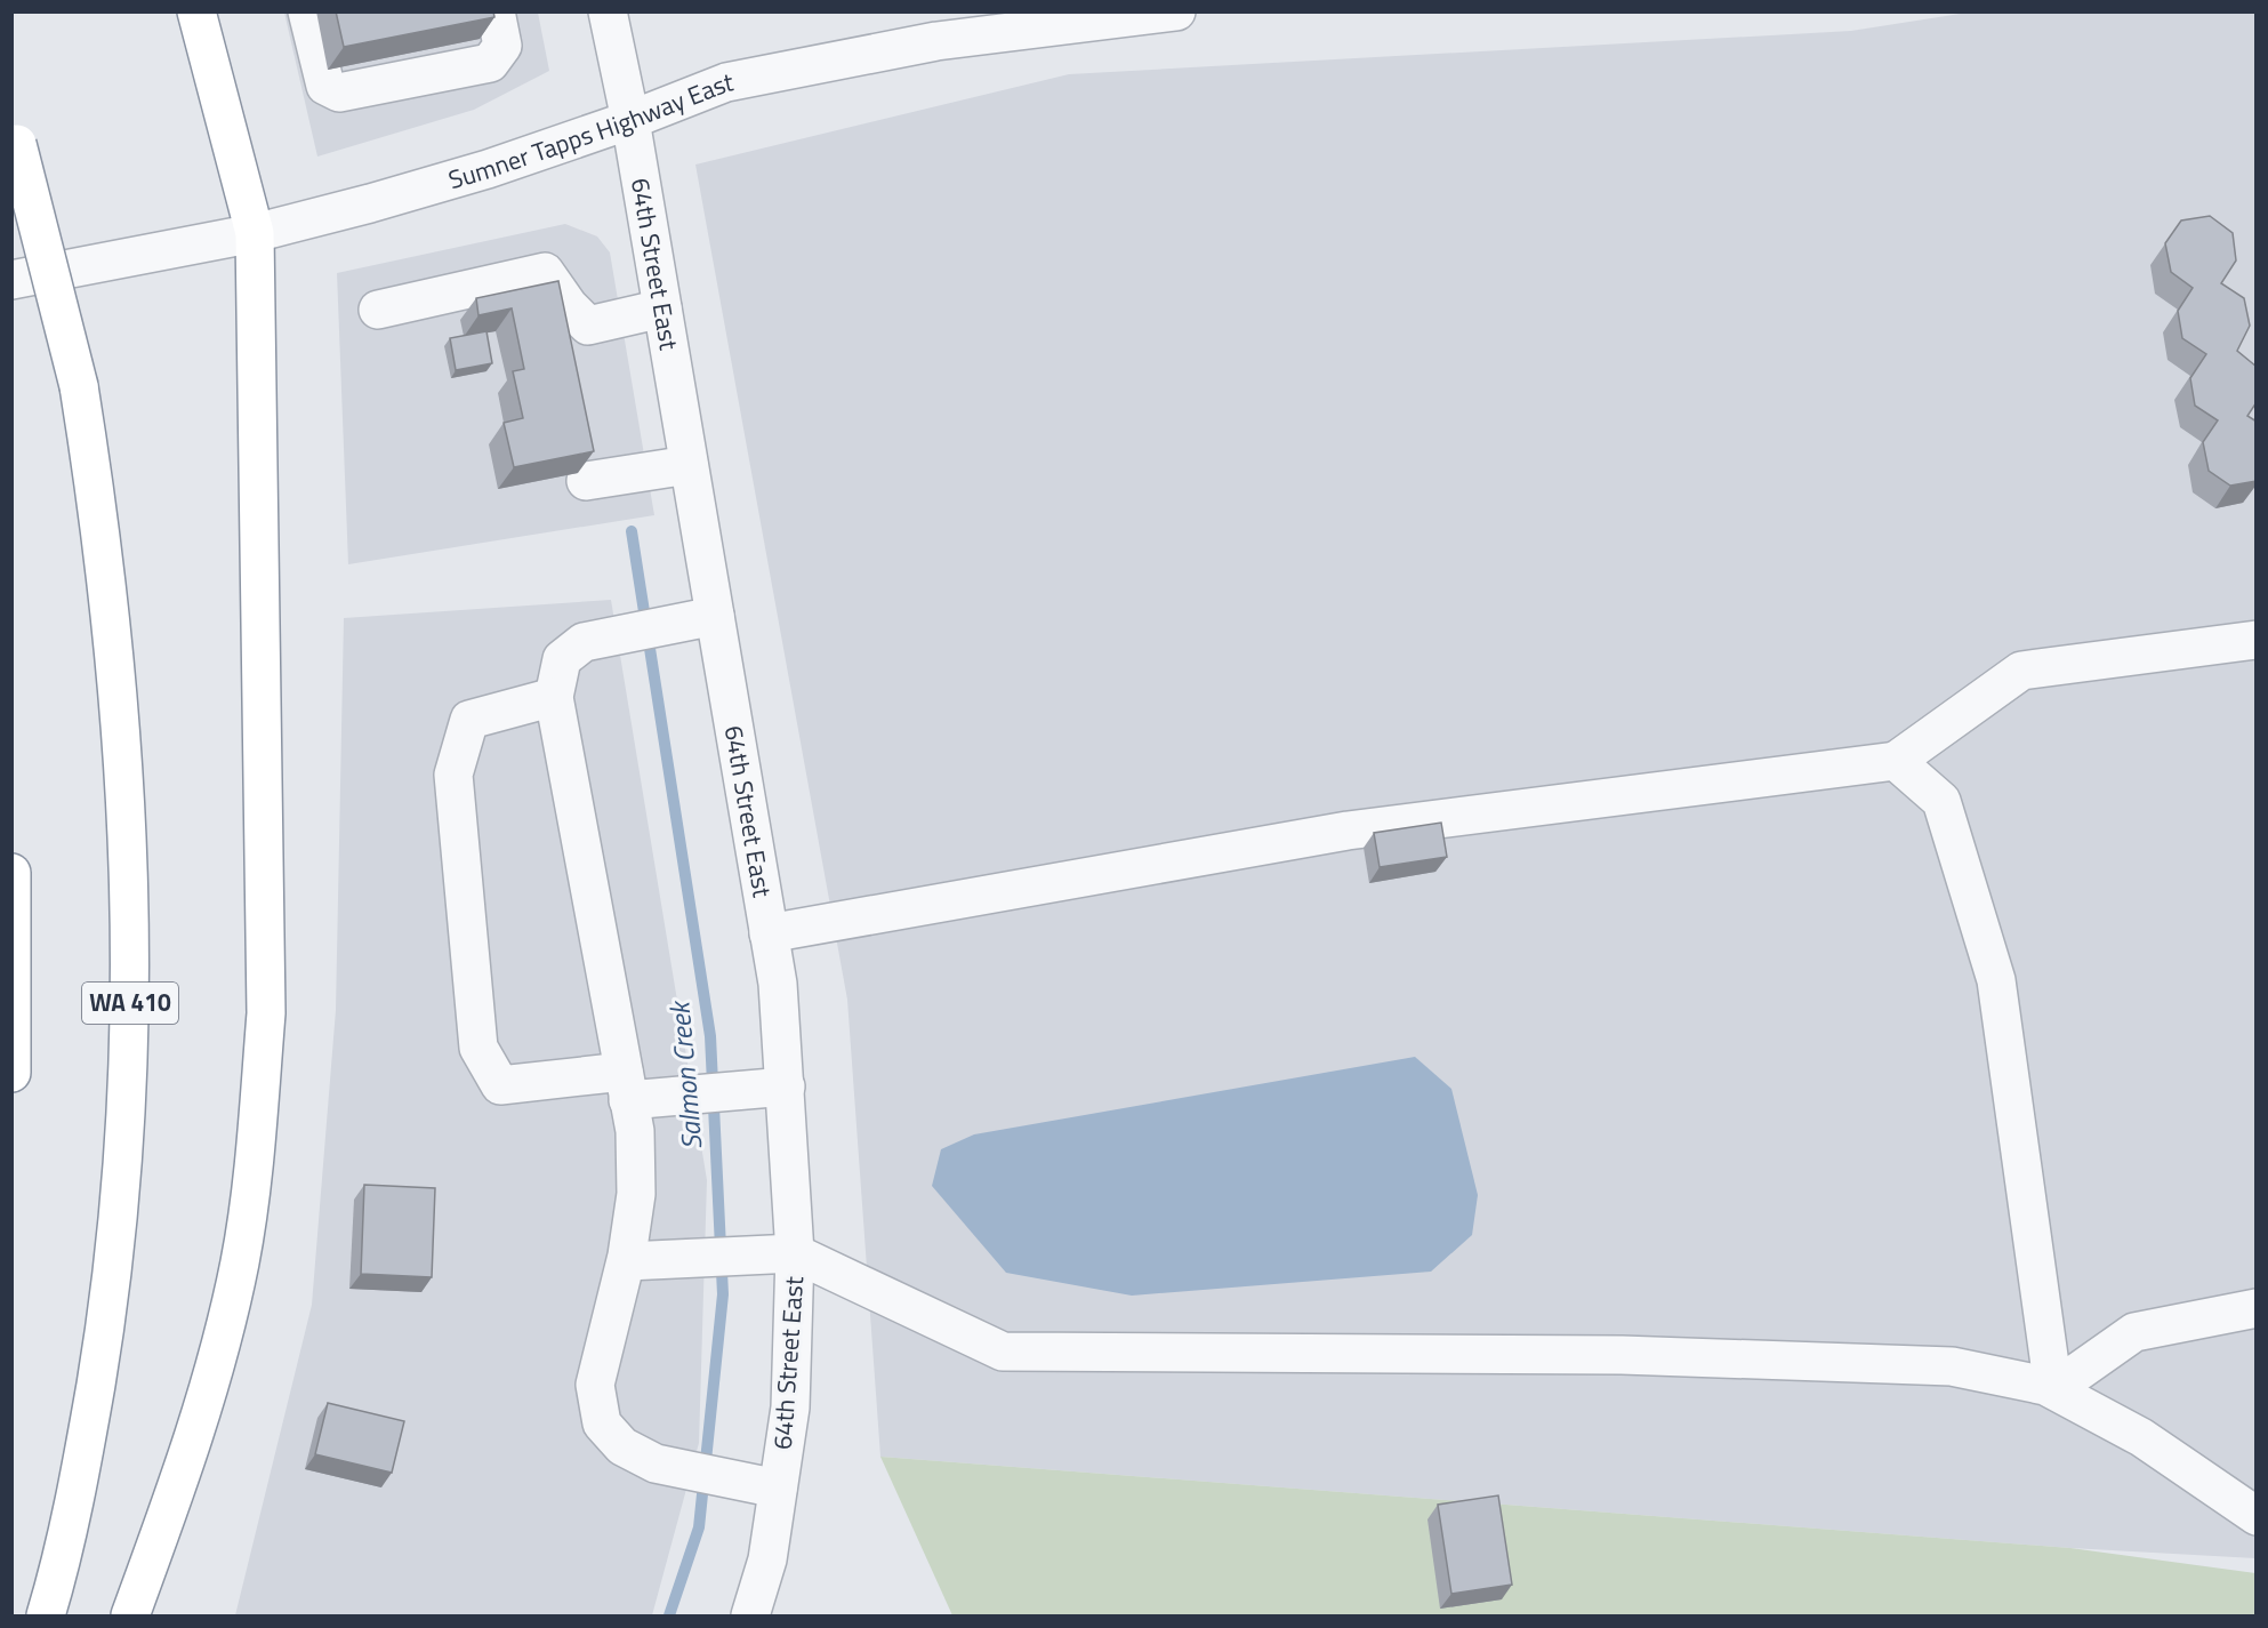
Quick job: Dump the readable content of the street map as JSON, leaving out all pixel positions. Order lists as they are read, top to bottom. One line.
{"streets":{"highway":["WA 410"],"street":["Sumner Tapps Highway East","64th Street East"]},"crossings":[["Sumner Tapps Highway East","64th Street East"]],"water":["Salmon Creek"]}
